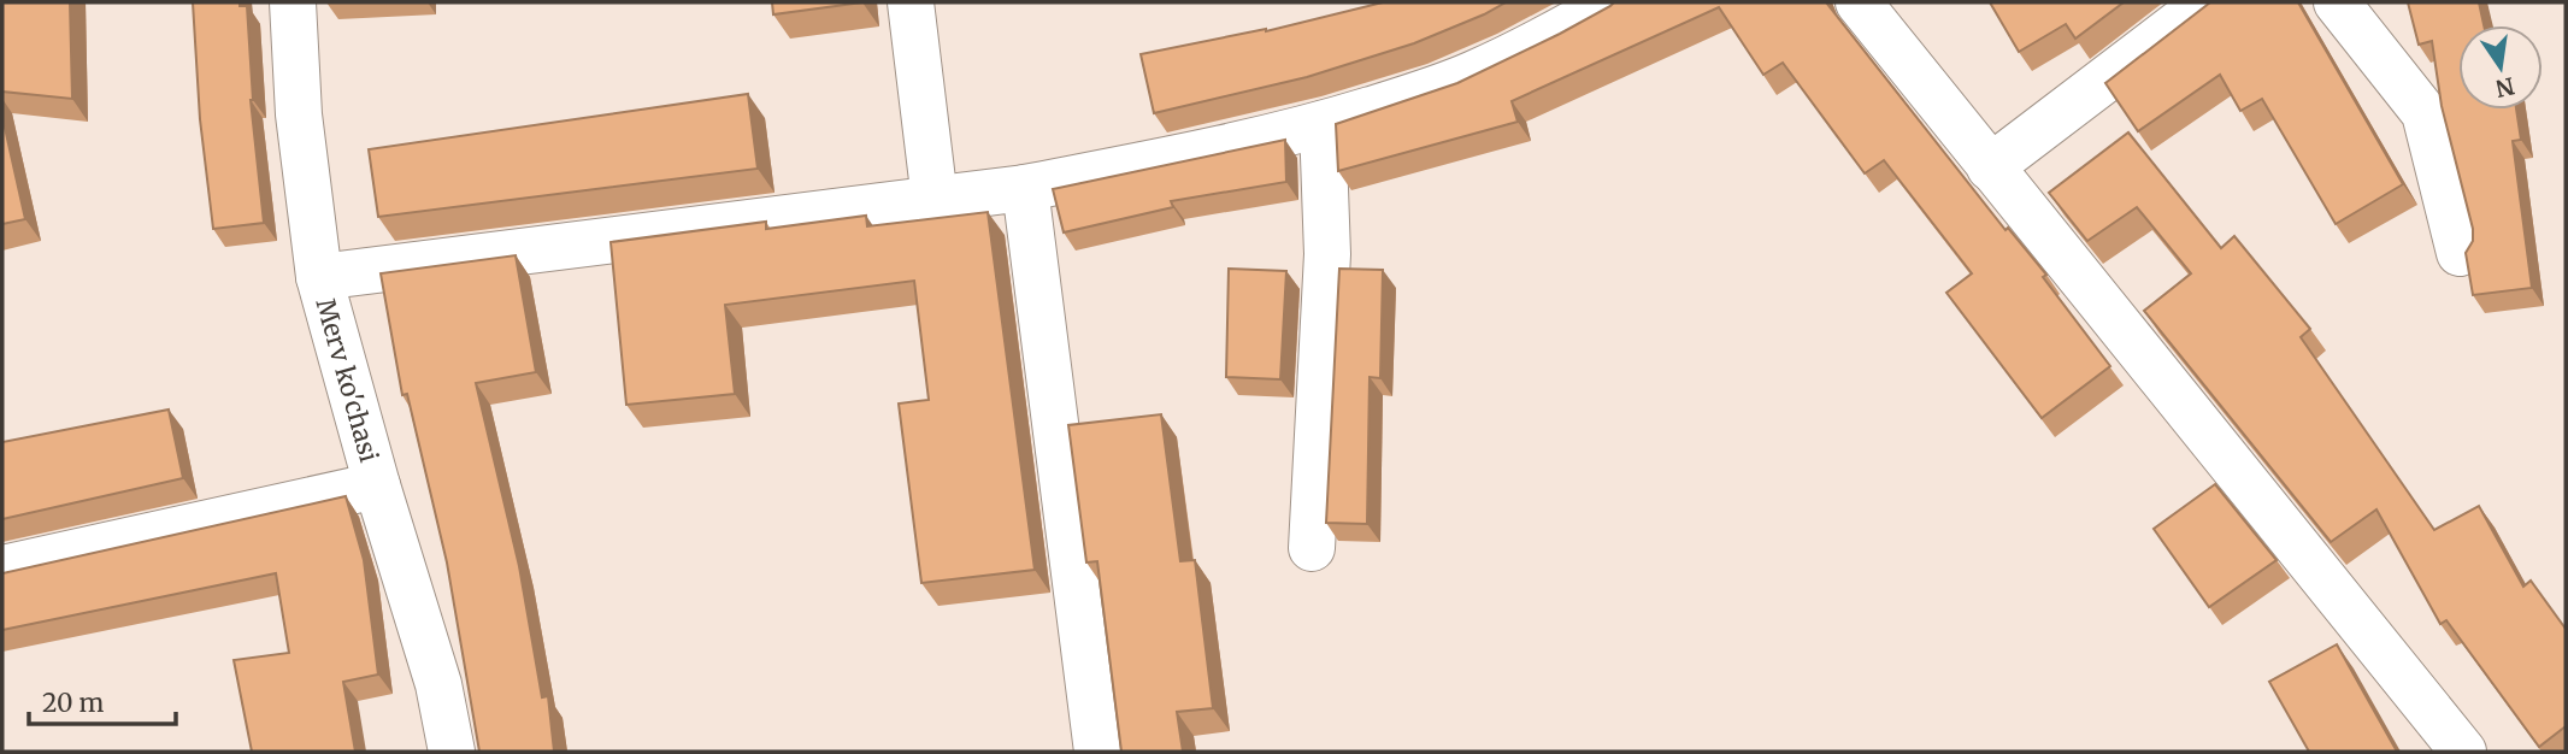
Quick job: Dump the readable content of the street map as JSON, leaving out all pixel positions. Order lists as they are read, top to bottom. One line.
{"streets":{"street":["Merv ko'chasi"]},"scale_bar":"20 m","north":"bottom"}
